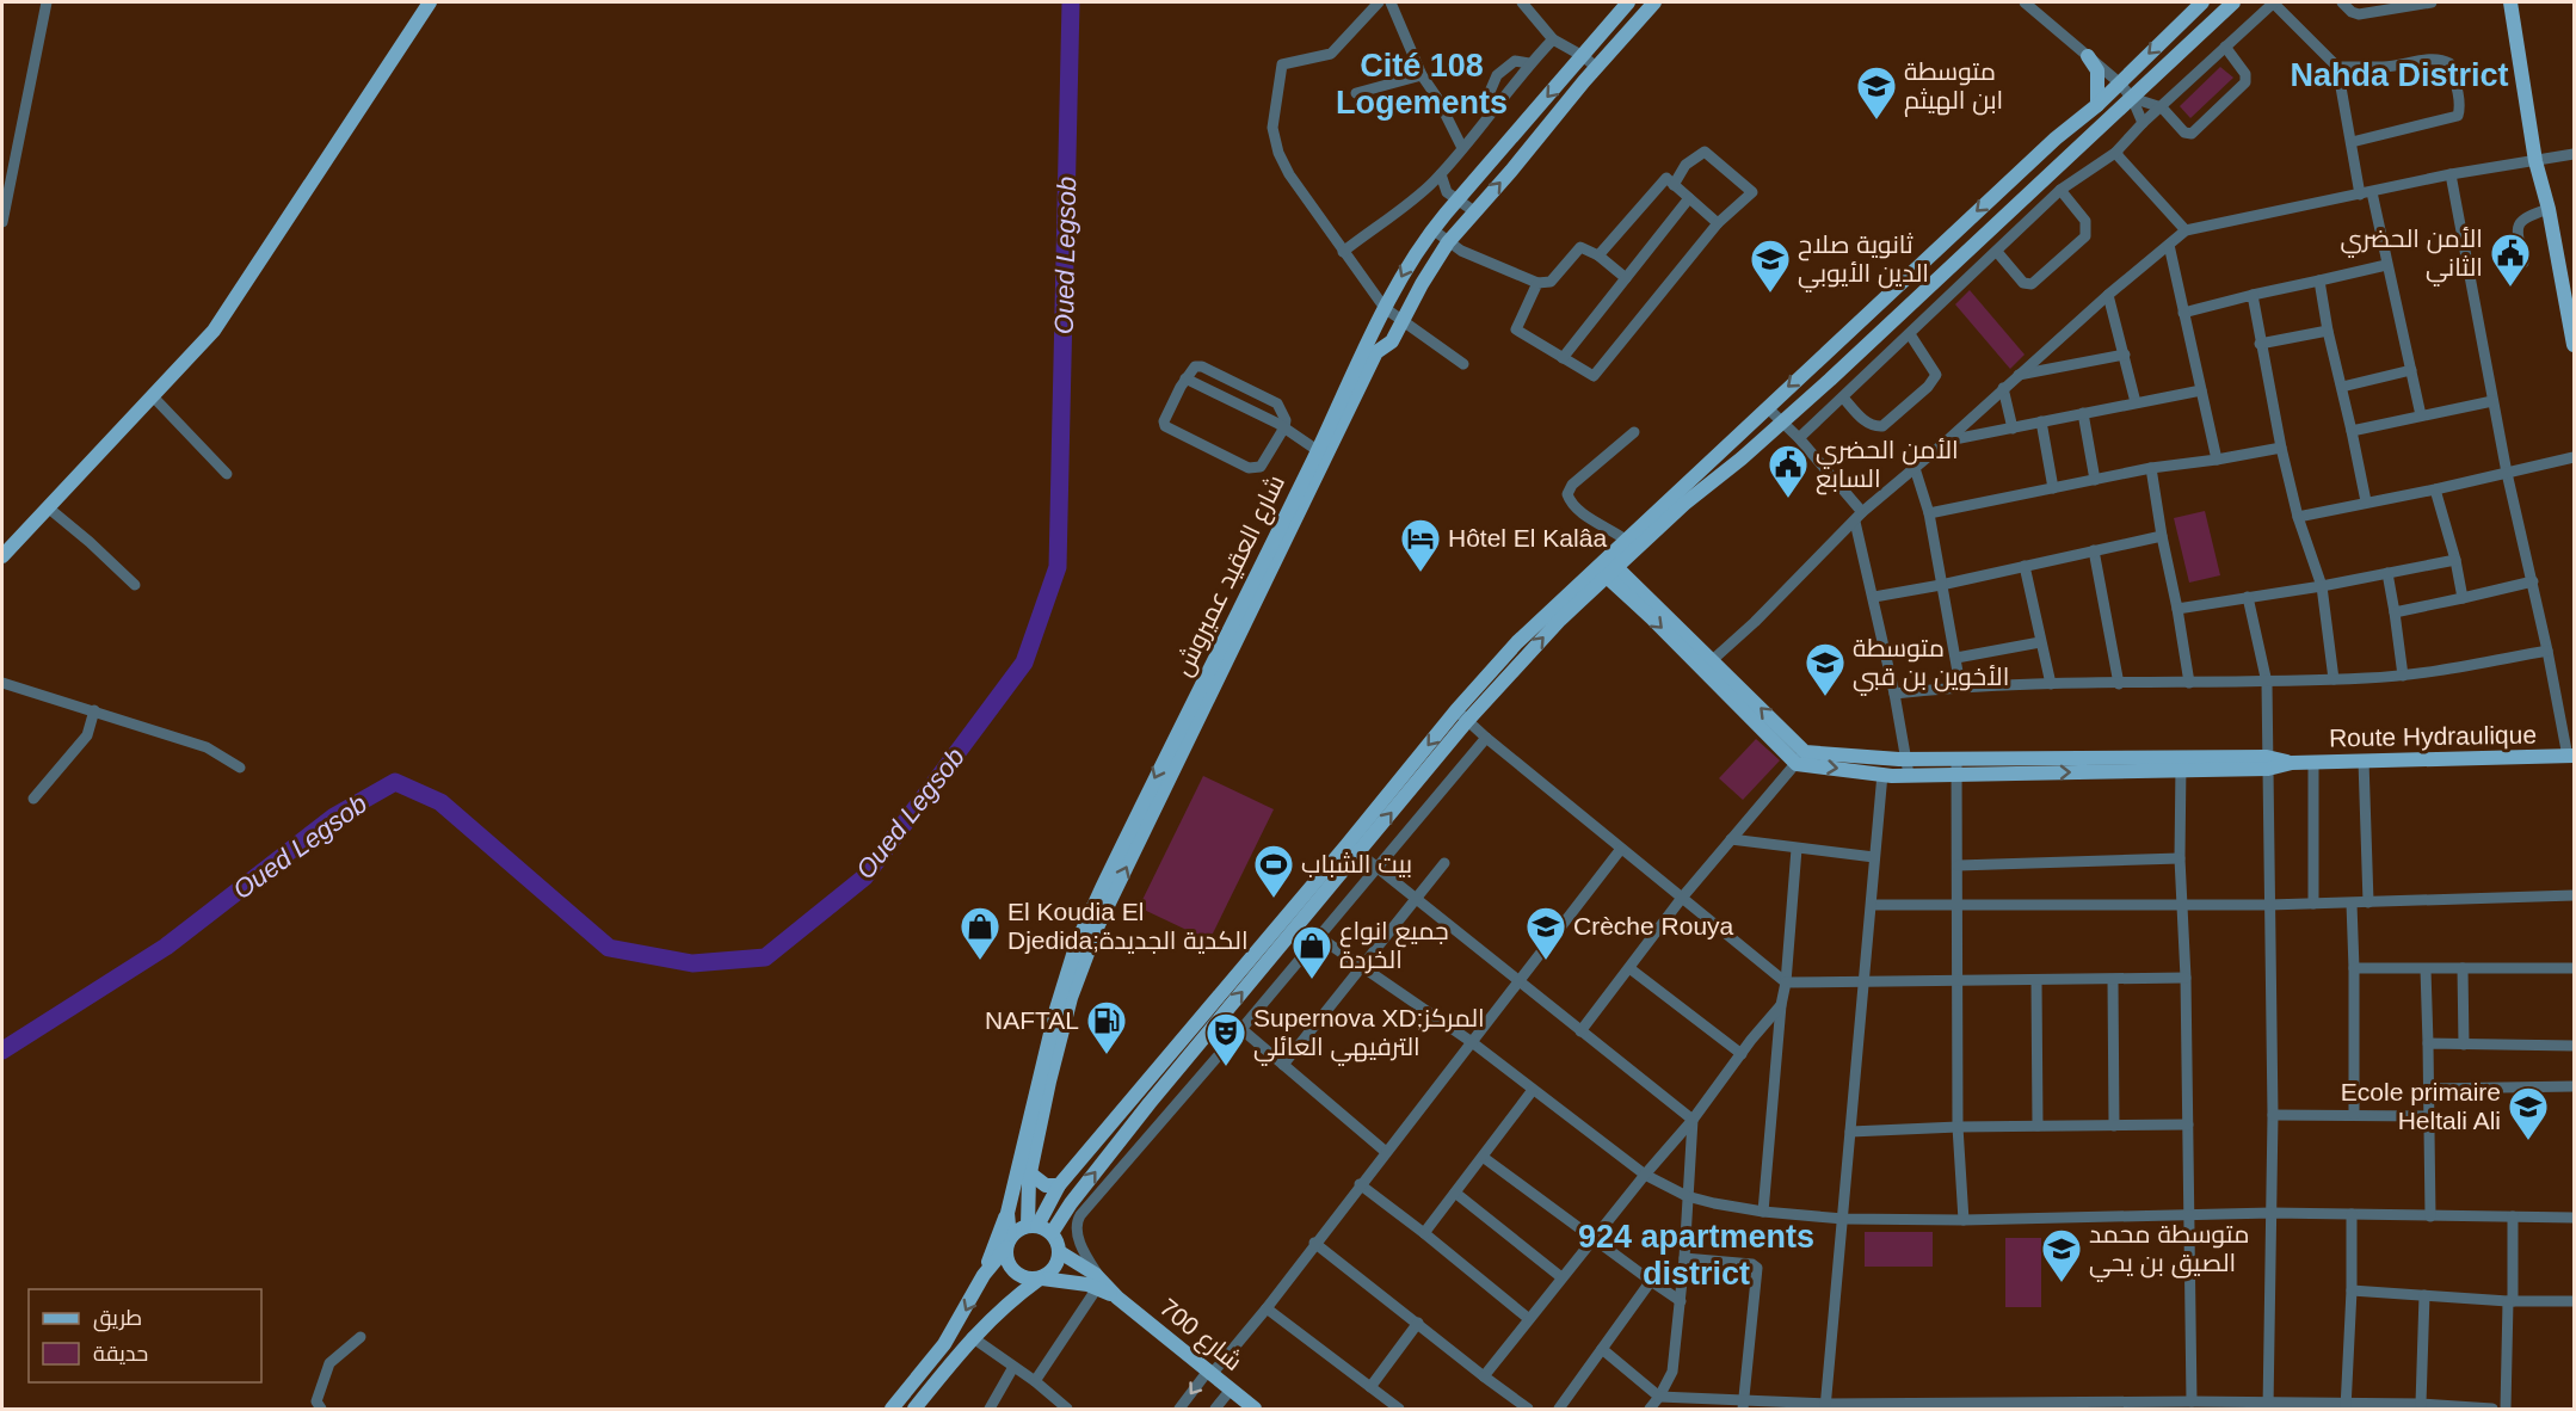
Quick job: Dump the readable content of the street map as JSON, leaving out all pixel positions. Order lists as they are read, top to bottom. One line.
{"streets":{"main road":["شارع العقيد عميروش","Route Hydraulique","شارع 700"]},"districts":["Cité 108 Logements","Nahda District","924 apartments district"],"water":["Oued Legsob"],"places":{"school or university":["متوسطة ابن الهيثم","ثانوية صلاح الدين الأيوبي","متوسطة الأخوين بن قبي","Crèche Rouya","Ecole primaire Heltali Ali","متوسطة محمد الصيق بن يحي"],"public building":["الأمن الحضري الثاني","الأمن الحضري السابع"],"hotel":["Hôtel El Kalâa"],"sports":["بيت الشباب"],"shop":["El Koudia El Djedida;الكدية الجديدة","جميع انواع الخردة"],"fuel station":["NAFTAL"],"theatre":["Supernova XD;المركز الترفيهي العائلي"]},"legend":["طريق","حديقة"]}
